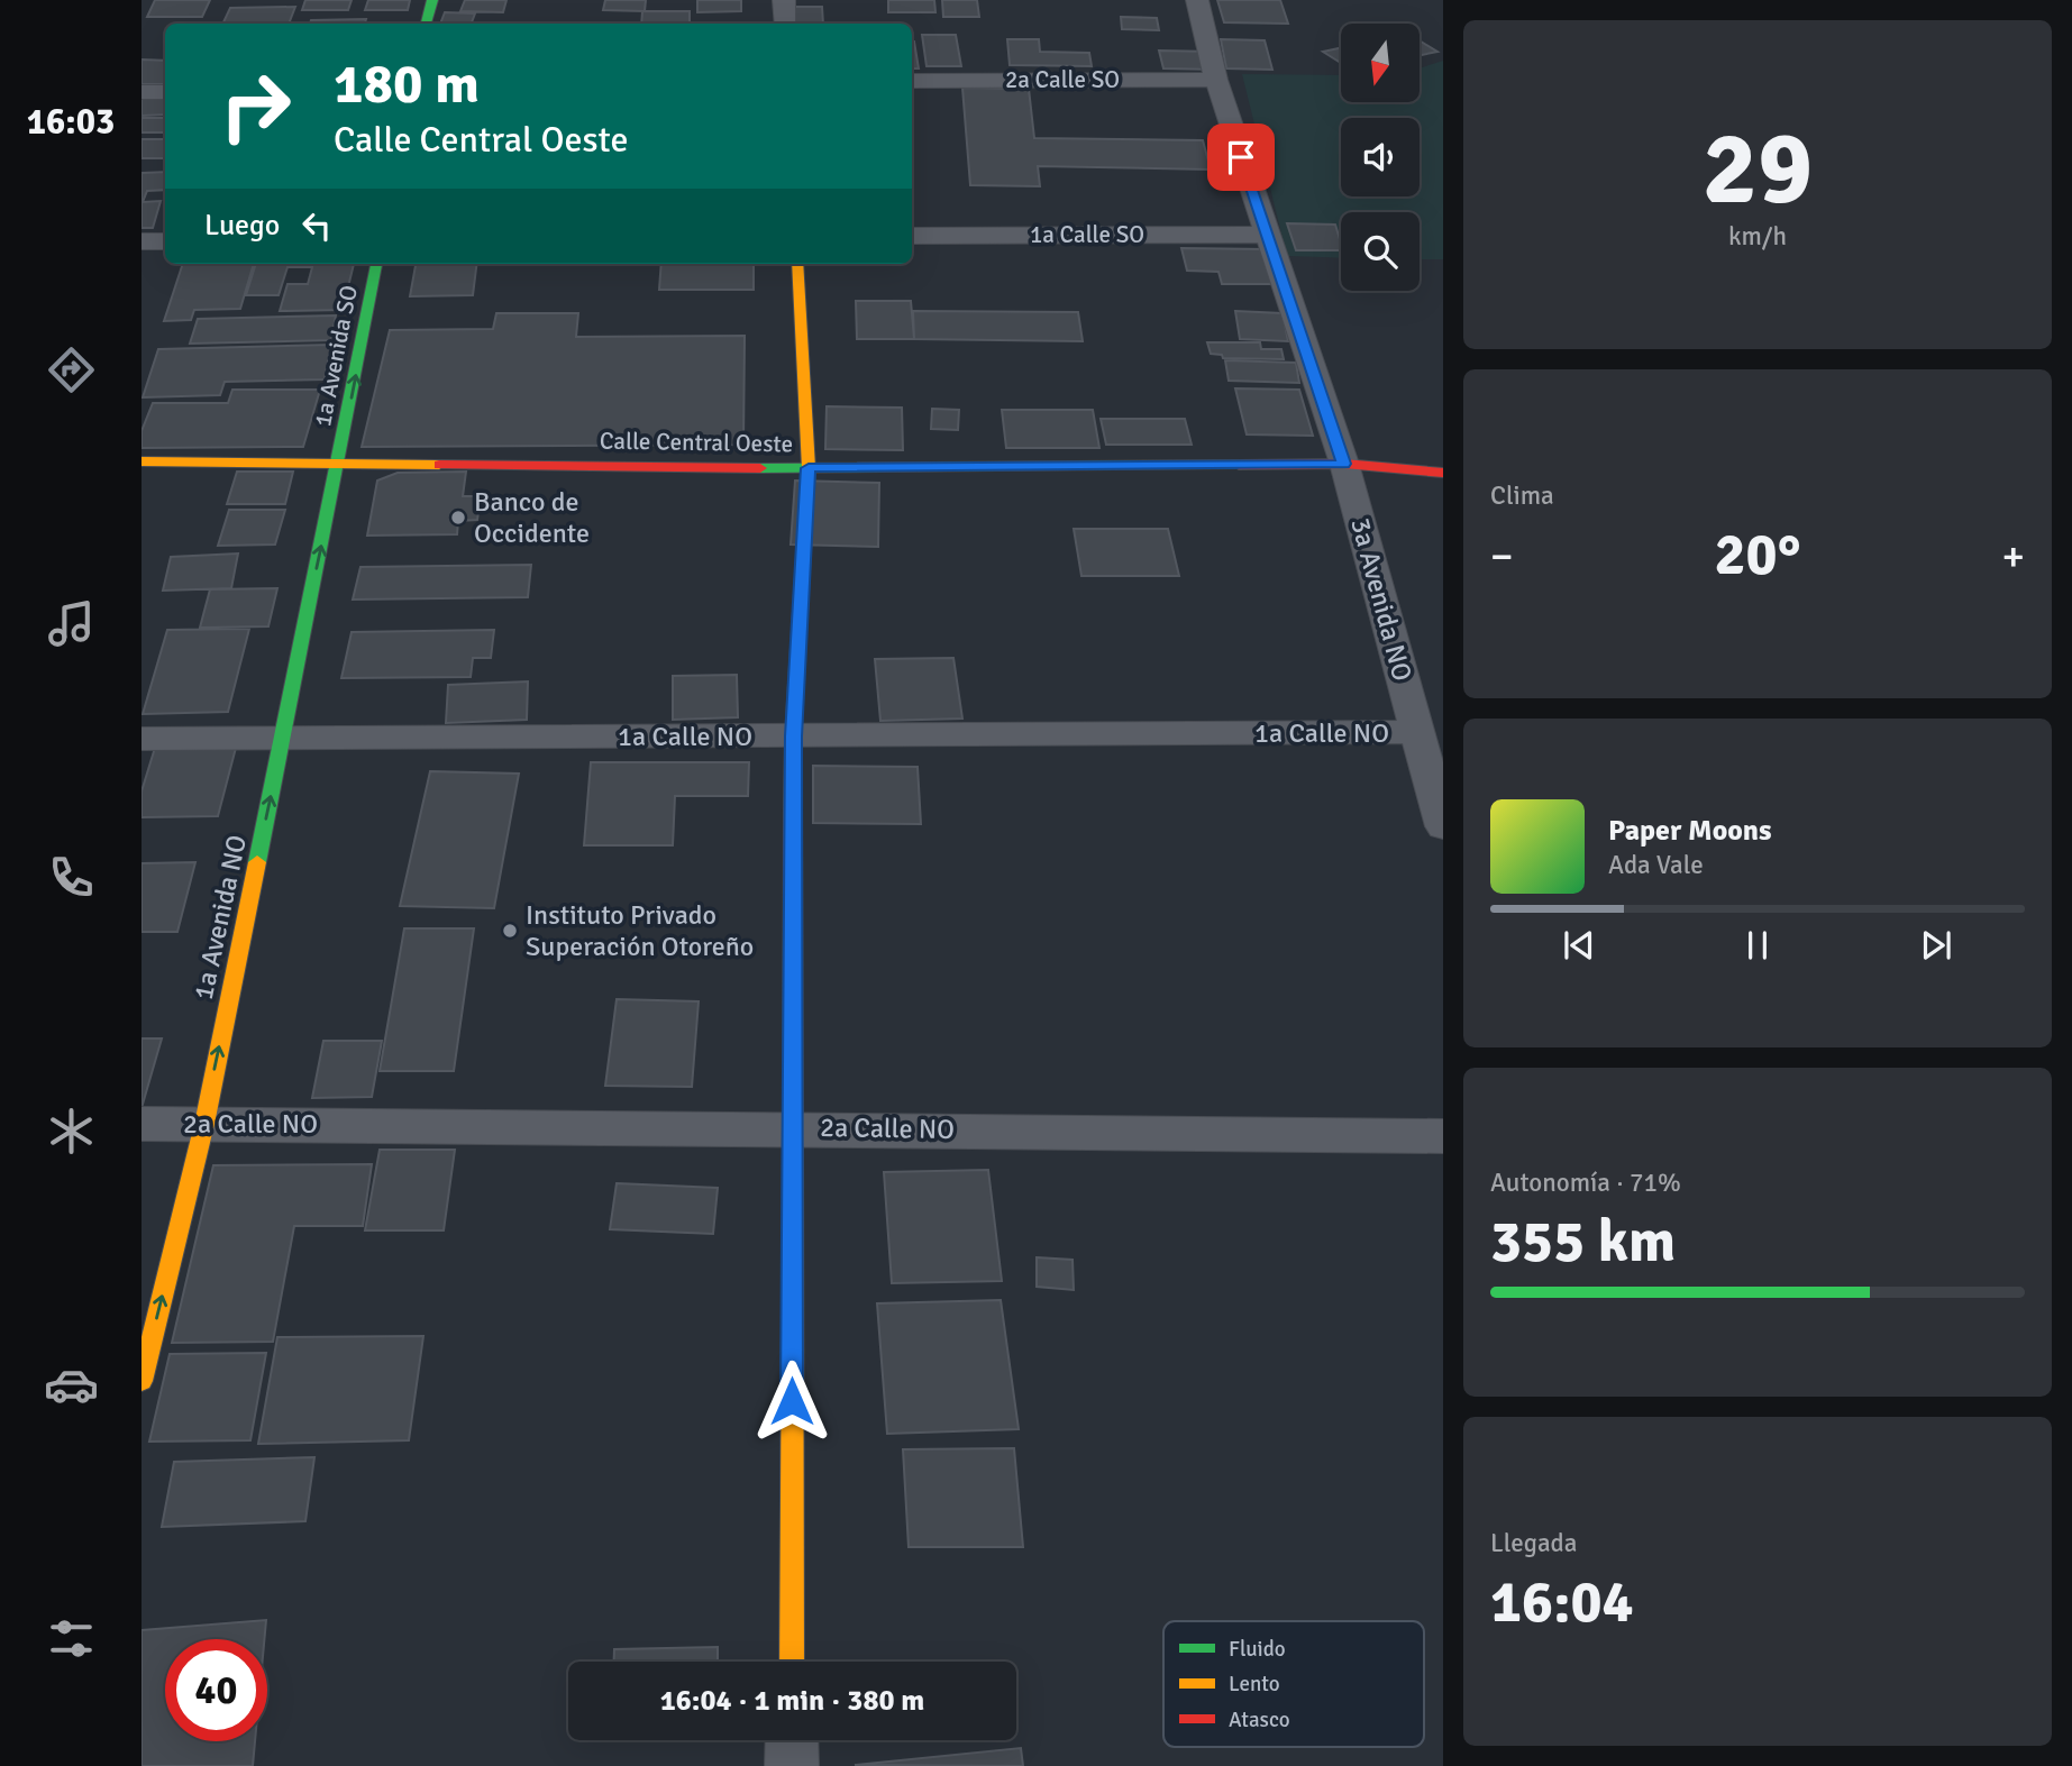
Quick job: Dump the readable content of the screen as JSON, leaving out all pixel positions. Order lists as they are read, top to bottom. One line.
{"streets":{"street":["2a Calle SO","1a Calle SO","1a Avenida SO","Calle Central Oeste","3a Avenida NO","1a Calle NO","1a Avenida NO","2a Calle NO"]},"crossings":[["2a Calle SO","3a Avenida NO"],["1a Calle SO","3a Avenida NO"],["1a Avenida SO","Calle Central Oeste"],["1a Avenida SO","1a Avenida NO"],["Calle Central Oeste","3a Avenida NO"],["Calle Central Oeste","1a Avenida NO"],["3a Avenida NO","1a Calle NO"],["1a Calle NO","1a Avenida NO"],["1a Avenida NO","2a Calle NO"]],"one_way":["1a Avenida SO","1a Avenida NO"],"places":["Banco de Occidente","Instituto Privado Superación Otoreño"],"legend":["Fluido","Lento","Atasco"],"north":"bottom","page":{"tabs":"16:03","tile":[["29","km/h"],"Clima",["Autonomía · 71%","355 km"],["Llegada","16:04"]],"turn":["180 m","Calle Central Oeste"],"then":"Luego","heat":["−","20°","+"],"song":["Paper Moons","Ada Vale"],"limit":"40","trip":"16:04 · 1 min · 380 m"}}
